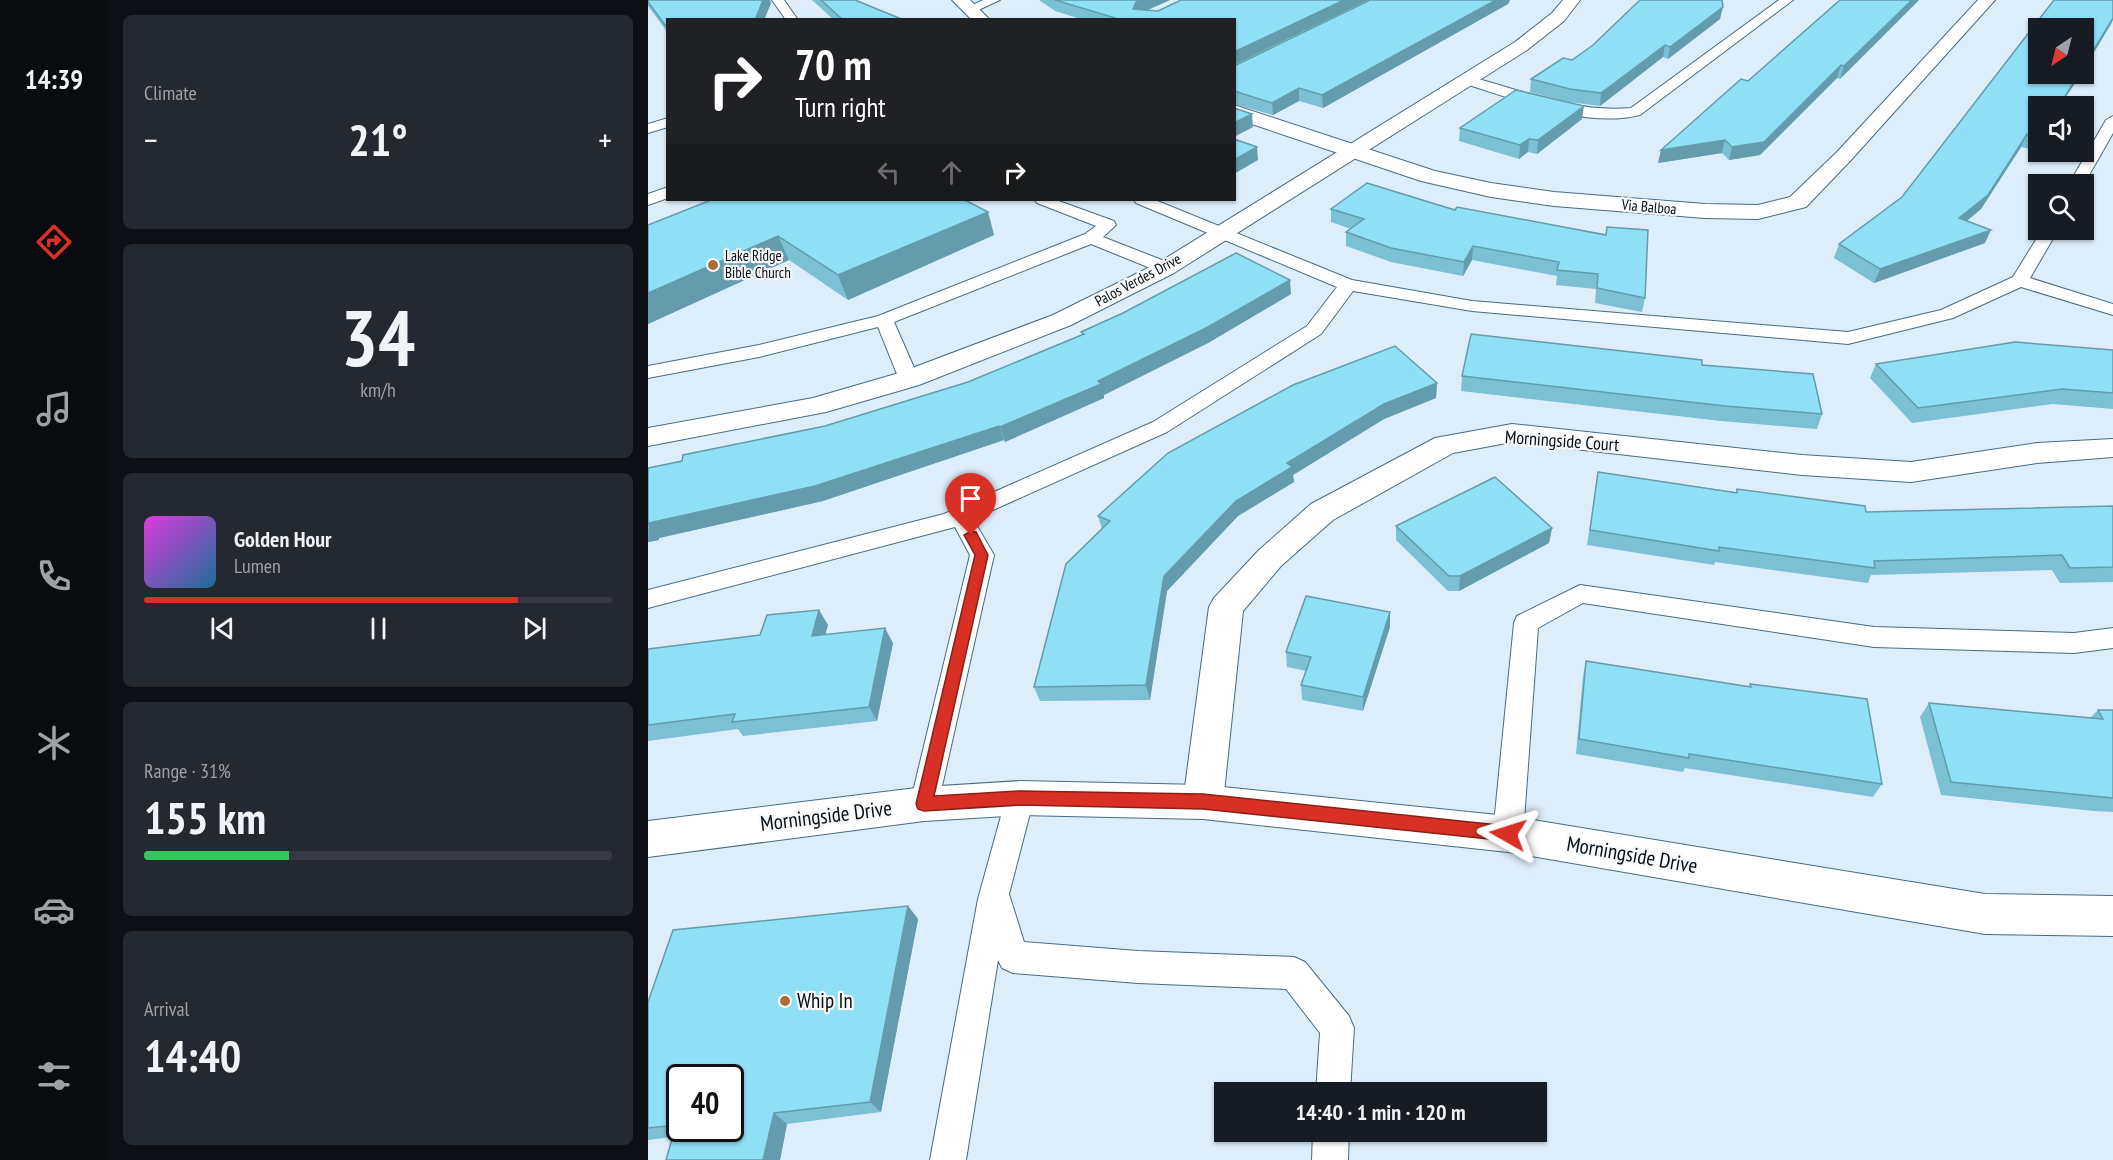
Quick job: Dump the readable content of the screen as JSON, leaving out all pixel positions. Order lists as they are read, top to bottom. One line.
{"streets":{"street":["Via Balboa","Palos Verdes Drive","Morningside Court","Morningside Drive"]},"crossings":[["Via Balboa","Palos Verdes Drive"],["Morningside Court","Morningside Drive"]],"places":["Lake Ridge Bible Church","Whip In"],"north":"bottom left","page":{"tabs":"14:39","tile":["Climate",["34","km/h"],["Range · 31%","155 km"],["Arrival","14:40"]],"turn":["70 m","Turn right"],"heat":["−","21°","+"],"song":["Golden Hour","Lumen"],"limit":"40","trip":"14:40 · 1 min · 120 m"}}
